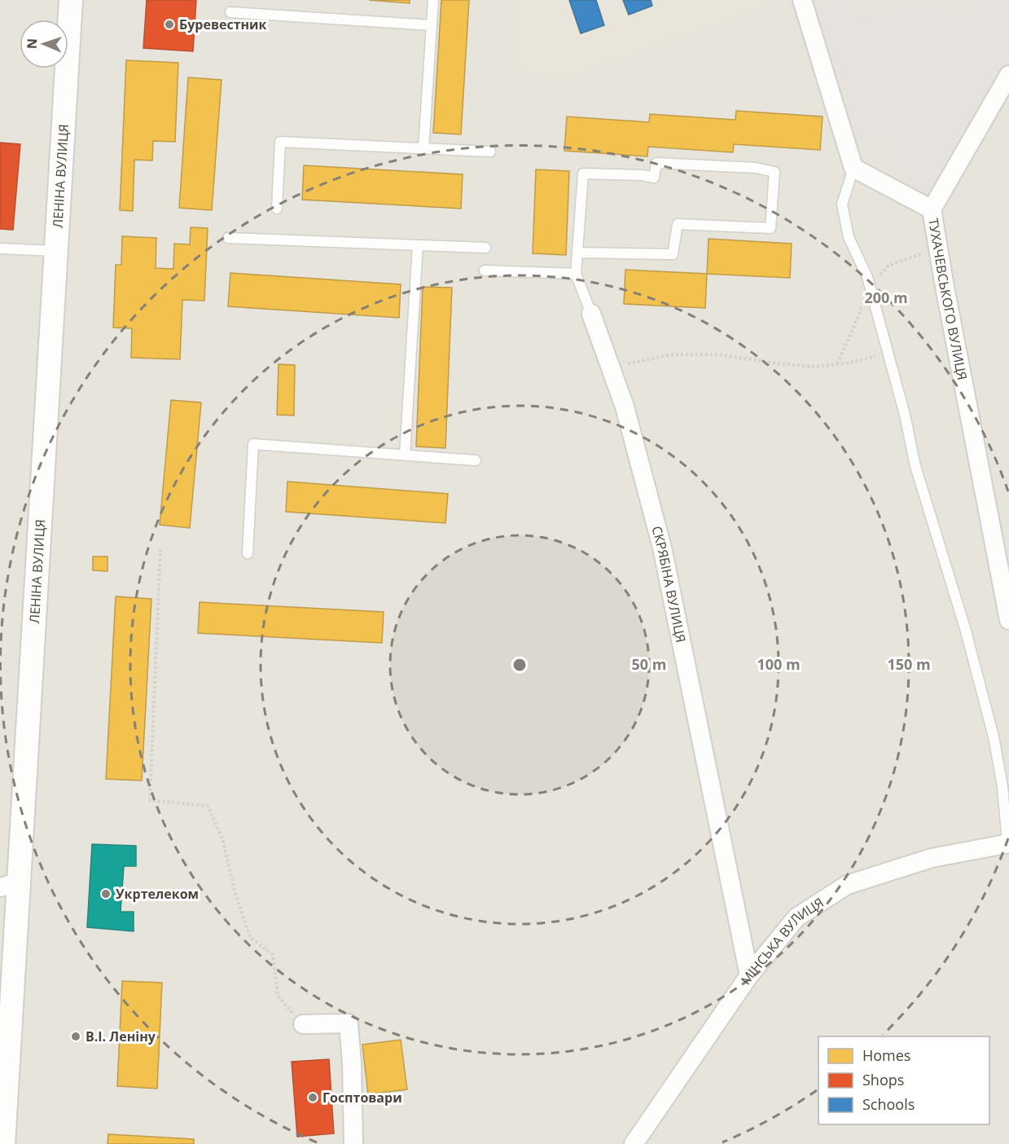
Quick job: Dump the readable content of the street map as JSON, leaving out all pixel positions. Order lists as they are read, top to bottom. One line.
{"streets":{"street":["ЛЕНІНА ВУЛИЦЯ","ТУХАЧЕВСЬКОГО ВУЛИЦЯ","СКРЯБІНА ВУЛИЦЯ","МІНСЬКА ВУЛИЦЯ"]},"crossings":[["СКРЯБІНА ВУЛИЦЯ","МІНСЬКА ВУЛИЦЯ"]],"places":["Буревестник","Укртелеком","В.І. Леніну","Госптовари"],"legend":["Homes","Shops","Schools"],"north":"left","rings":["200 m","50 m","100 m","150 m"]}
